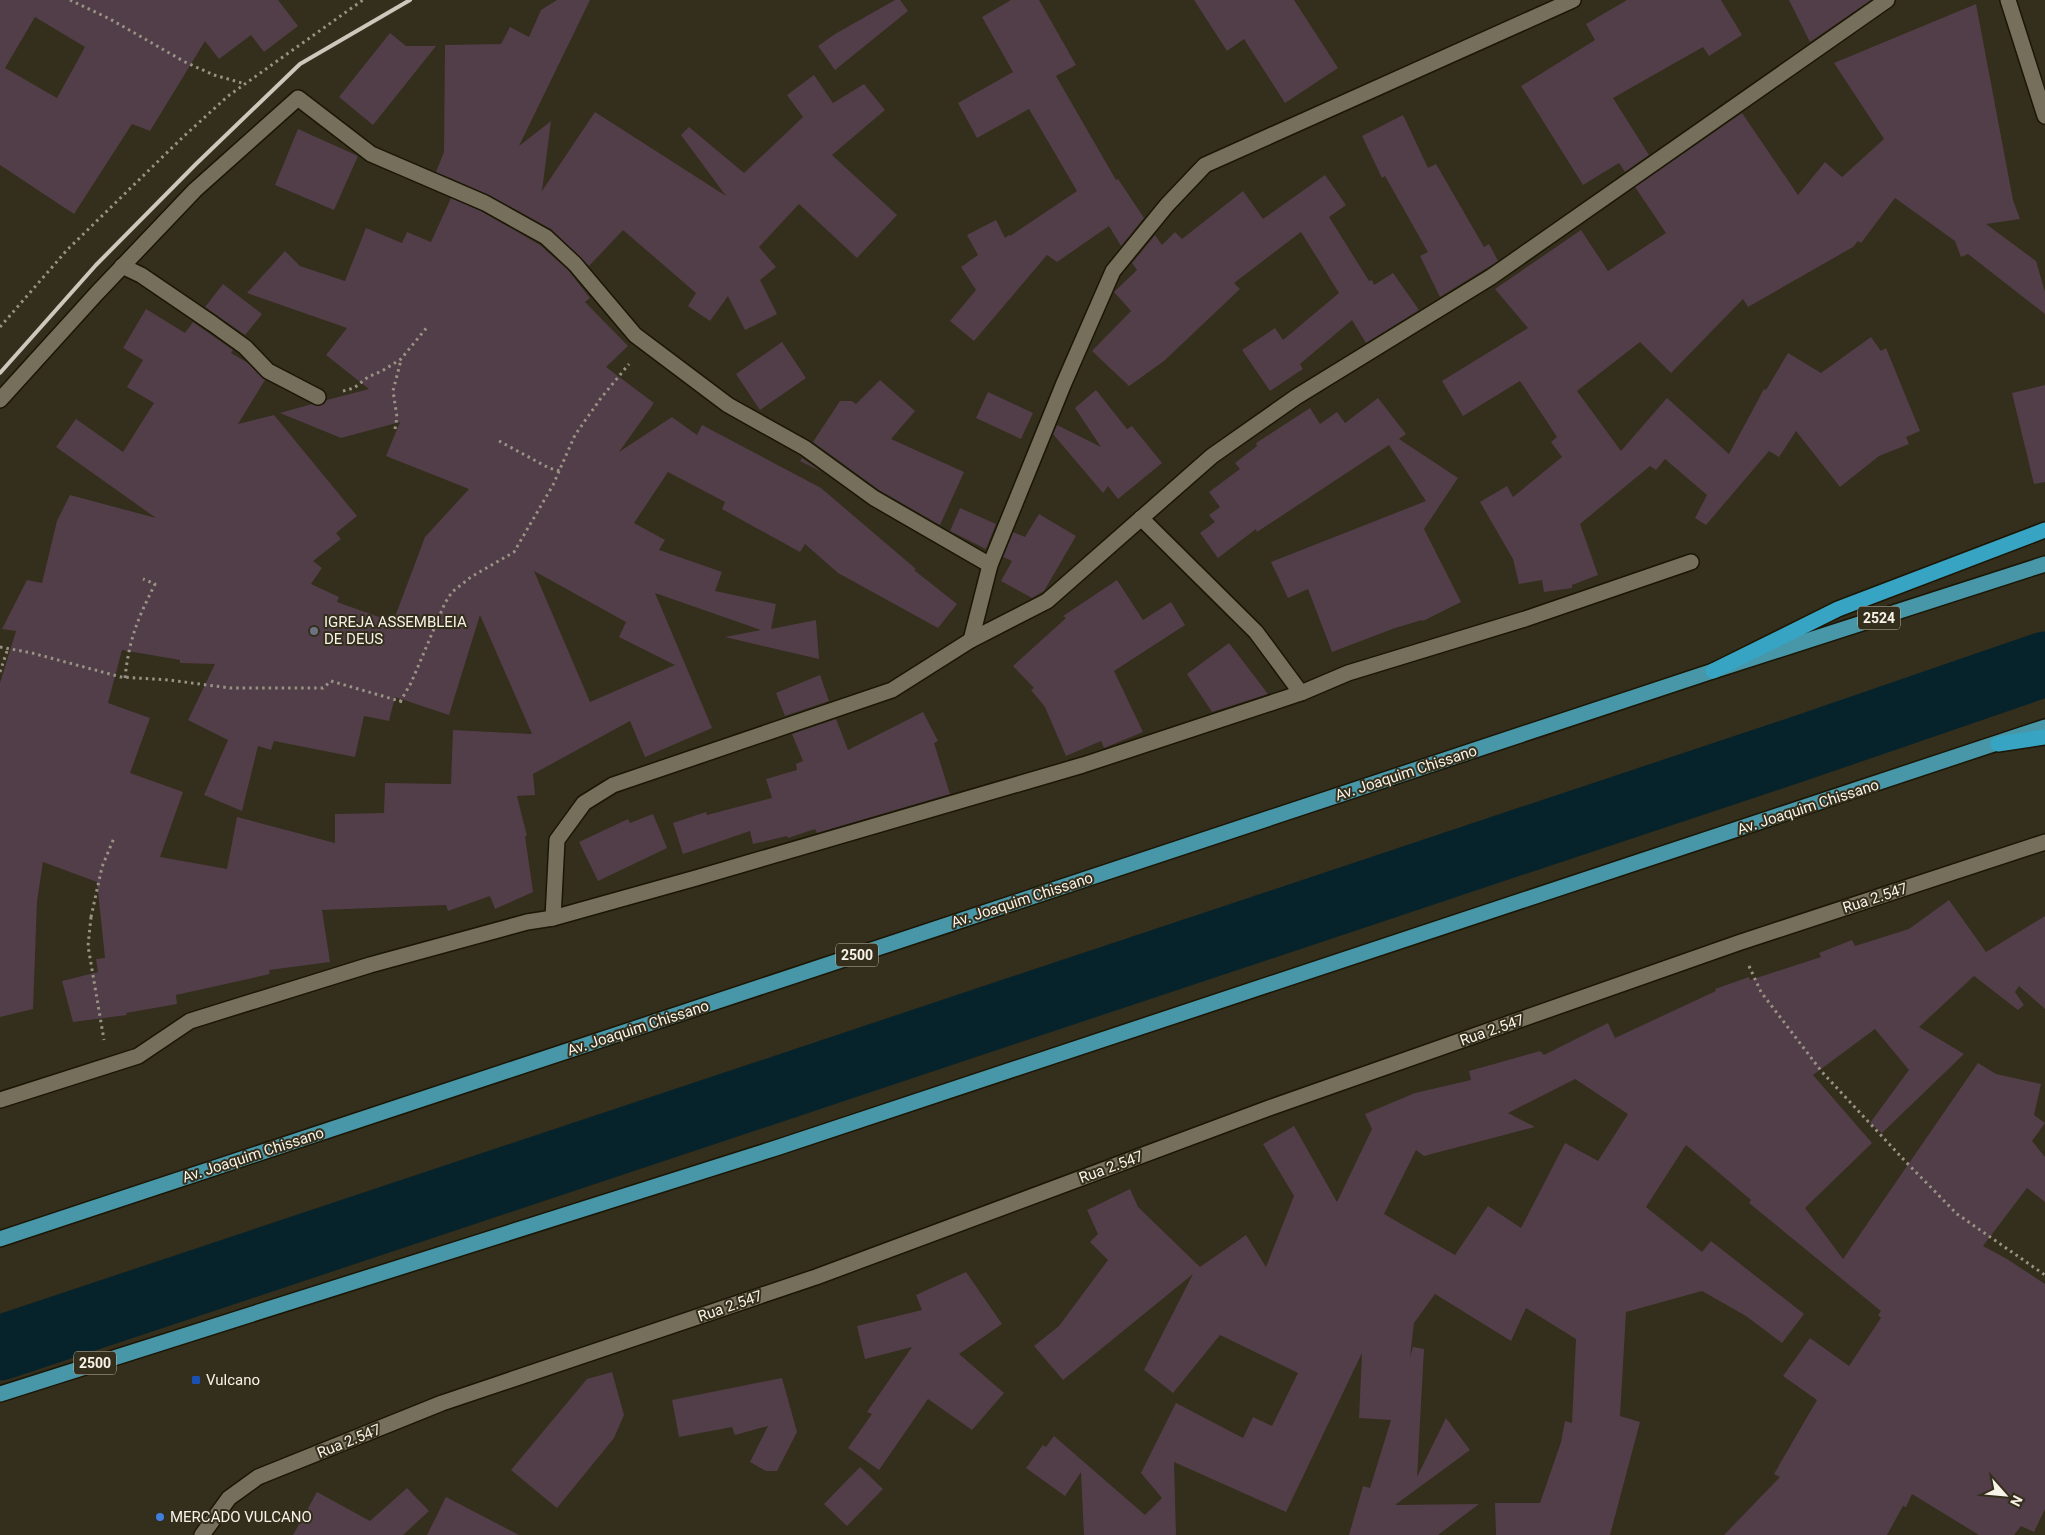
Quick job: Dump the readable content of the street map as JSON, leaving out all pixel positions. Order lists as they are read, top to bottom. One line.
{"streets":{"main road":["2524","Av. Joaquim Chissano","2500"],"street":["Rua 2.547"]},"places":{"other":["IGREJA ASSEMBLEIA DE DEUS","MERCADO VULCANO"],"transit":["Vulcano"]},"north":"bottom right"}
